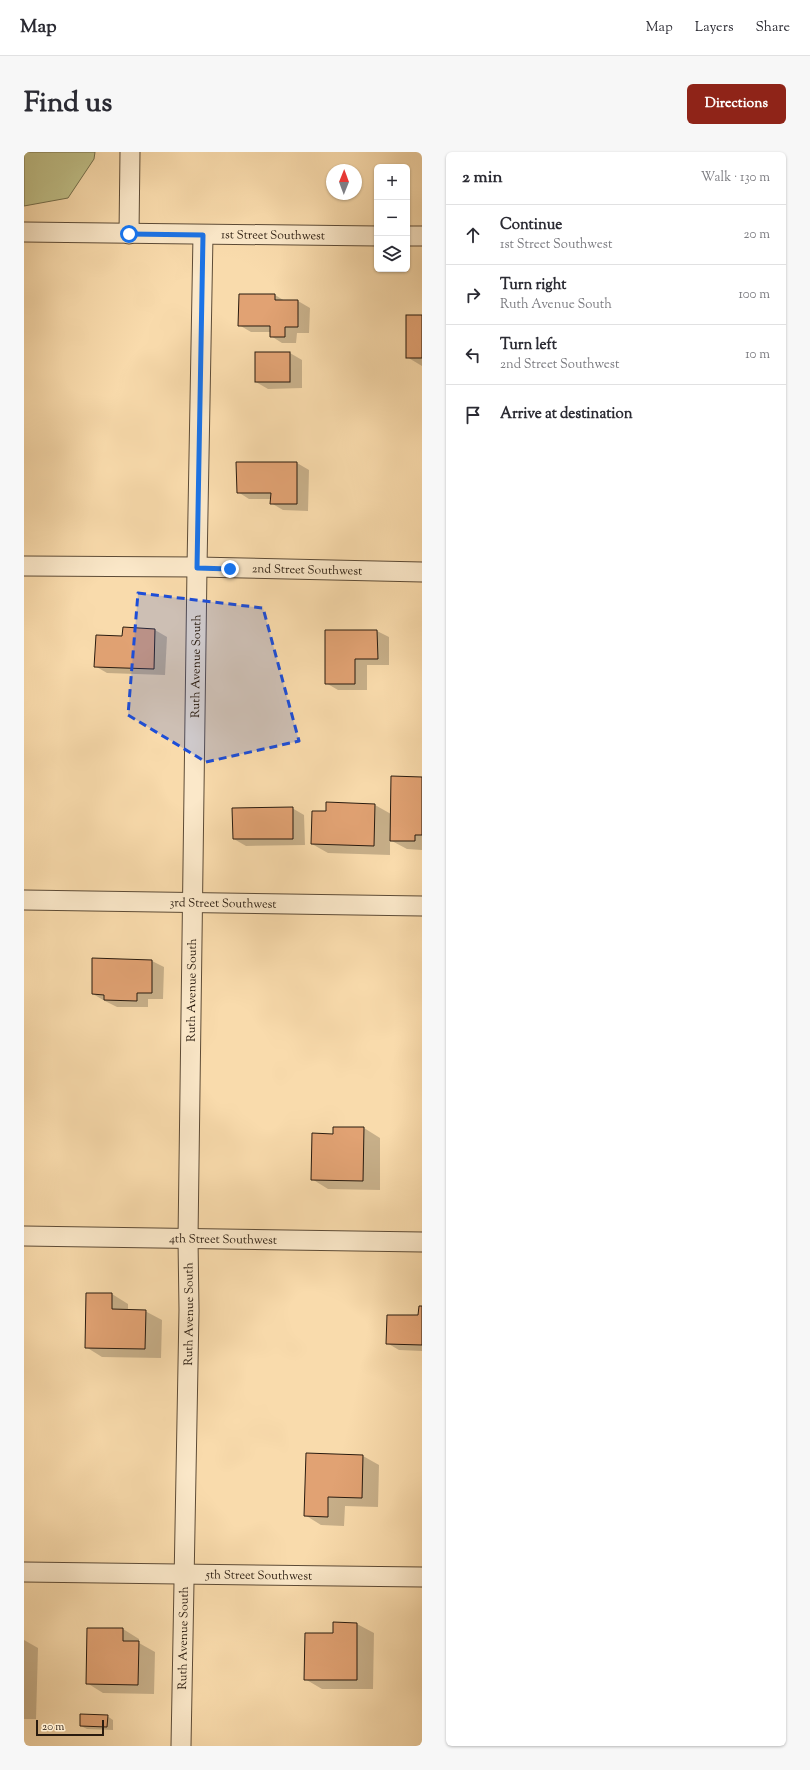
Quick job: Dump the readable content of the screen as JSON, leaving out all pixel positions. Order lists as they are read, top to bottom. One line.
{"streets":{"street":["1st Street Southwest","2nd Street Southwest","Ruth Avenue South","3rd Street Southwest","4th Street Southwest","5th Street Southwest"]},"crossings":[["1st Street Southwest","Ruth Avenue South"],["2nd Street Southwest","Ruth Avenue South"],["Ruth Avenue South","3rd Street Southwest"],["Ruth Avenue South","4th Street Southwest"],["Ruth Avenue South","5th Street Southwest"]],"scale_bar":"20 m","north":"top","page":{"header":"Map","nav":["Map","Layers","Share"],"title":"Find us","buttons":"Directions","heading":["2 min","Walk · 130 m"],"map_buttons":["+","−"],"list":[["Continue","1st Street Southwest","20 m"],["Turn right","Ruth Avenue South","100 m"],["Turn left","2nd Street Southwest","10 m"],"Arrive at destination"],"scale":"20 m"}}
